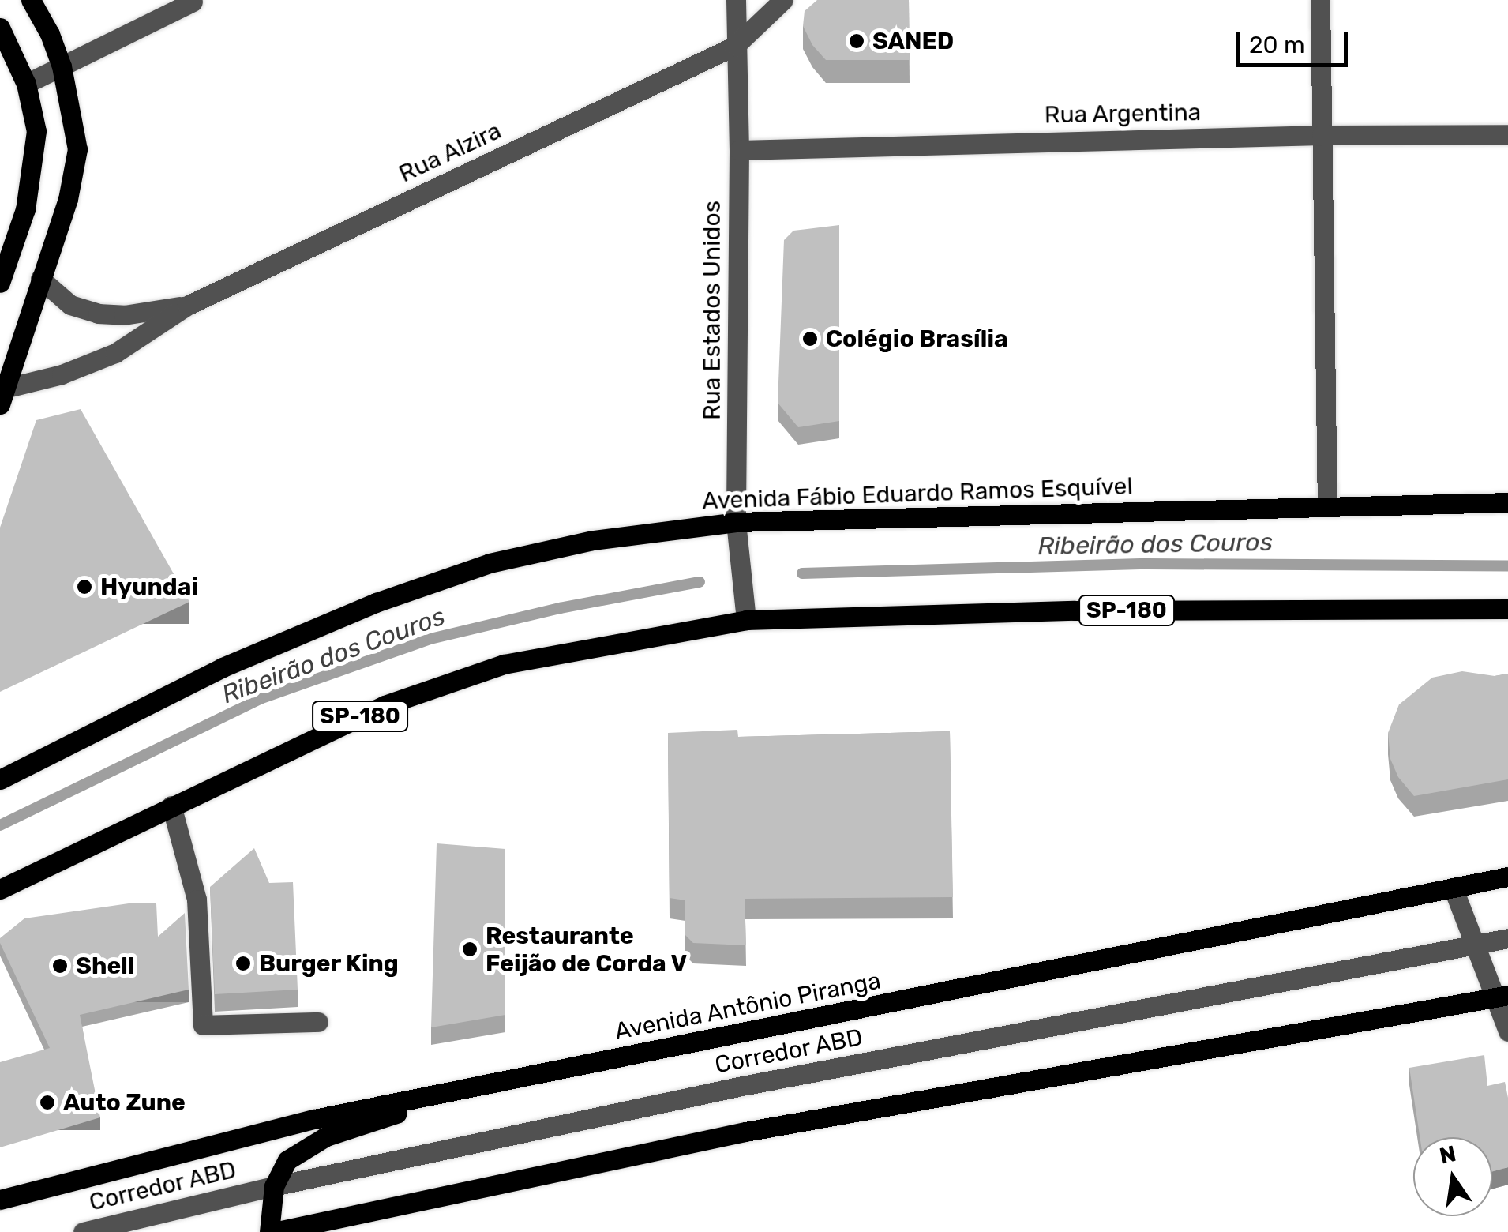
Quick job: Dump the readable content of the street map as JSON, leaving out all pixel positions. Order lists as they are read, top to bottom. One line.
{"streets":{"main road":["Avenida Fábio Eduardo Ramos Esquível","SP-180","Avenida Antônio Piranga"],"street":["Rua Argentina","Rua Alzira","Rua Estados Unidos","Corredor ABD"]},"crossings":[["Rua Argentina","Rua Estados Unidos"],["Rua Alzira","Rua Estados Unidos"],["Rua Estados Unidos","Avenida Fábio Eduardo Ramos Esquível"],["Rua Estados Unidos","SP-180"]],"water":["Ribeirão dos Couros"],"places":["SANED","Colégio Brasília","Hyundai","Restaurante Feijão de Corda V","Burger King","Shell","Auto Zune"],"scale_bar":"20 m","north":"top"}
